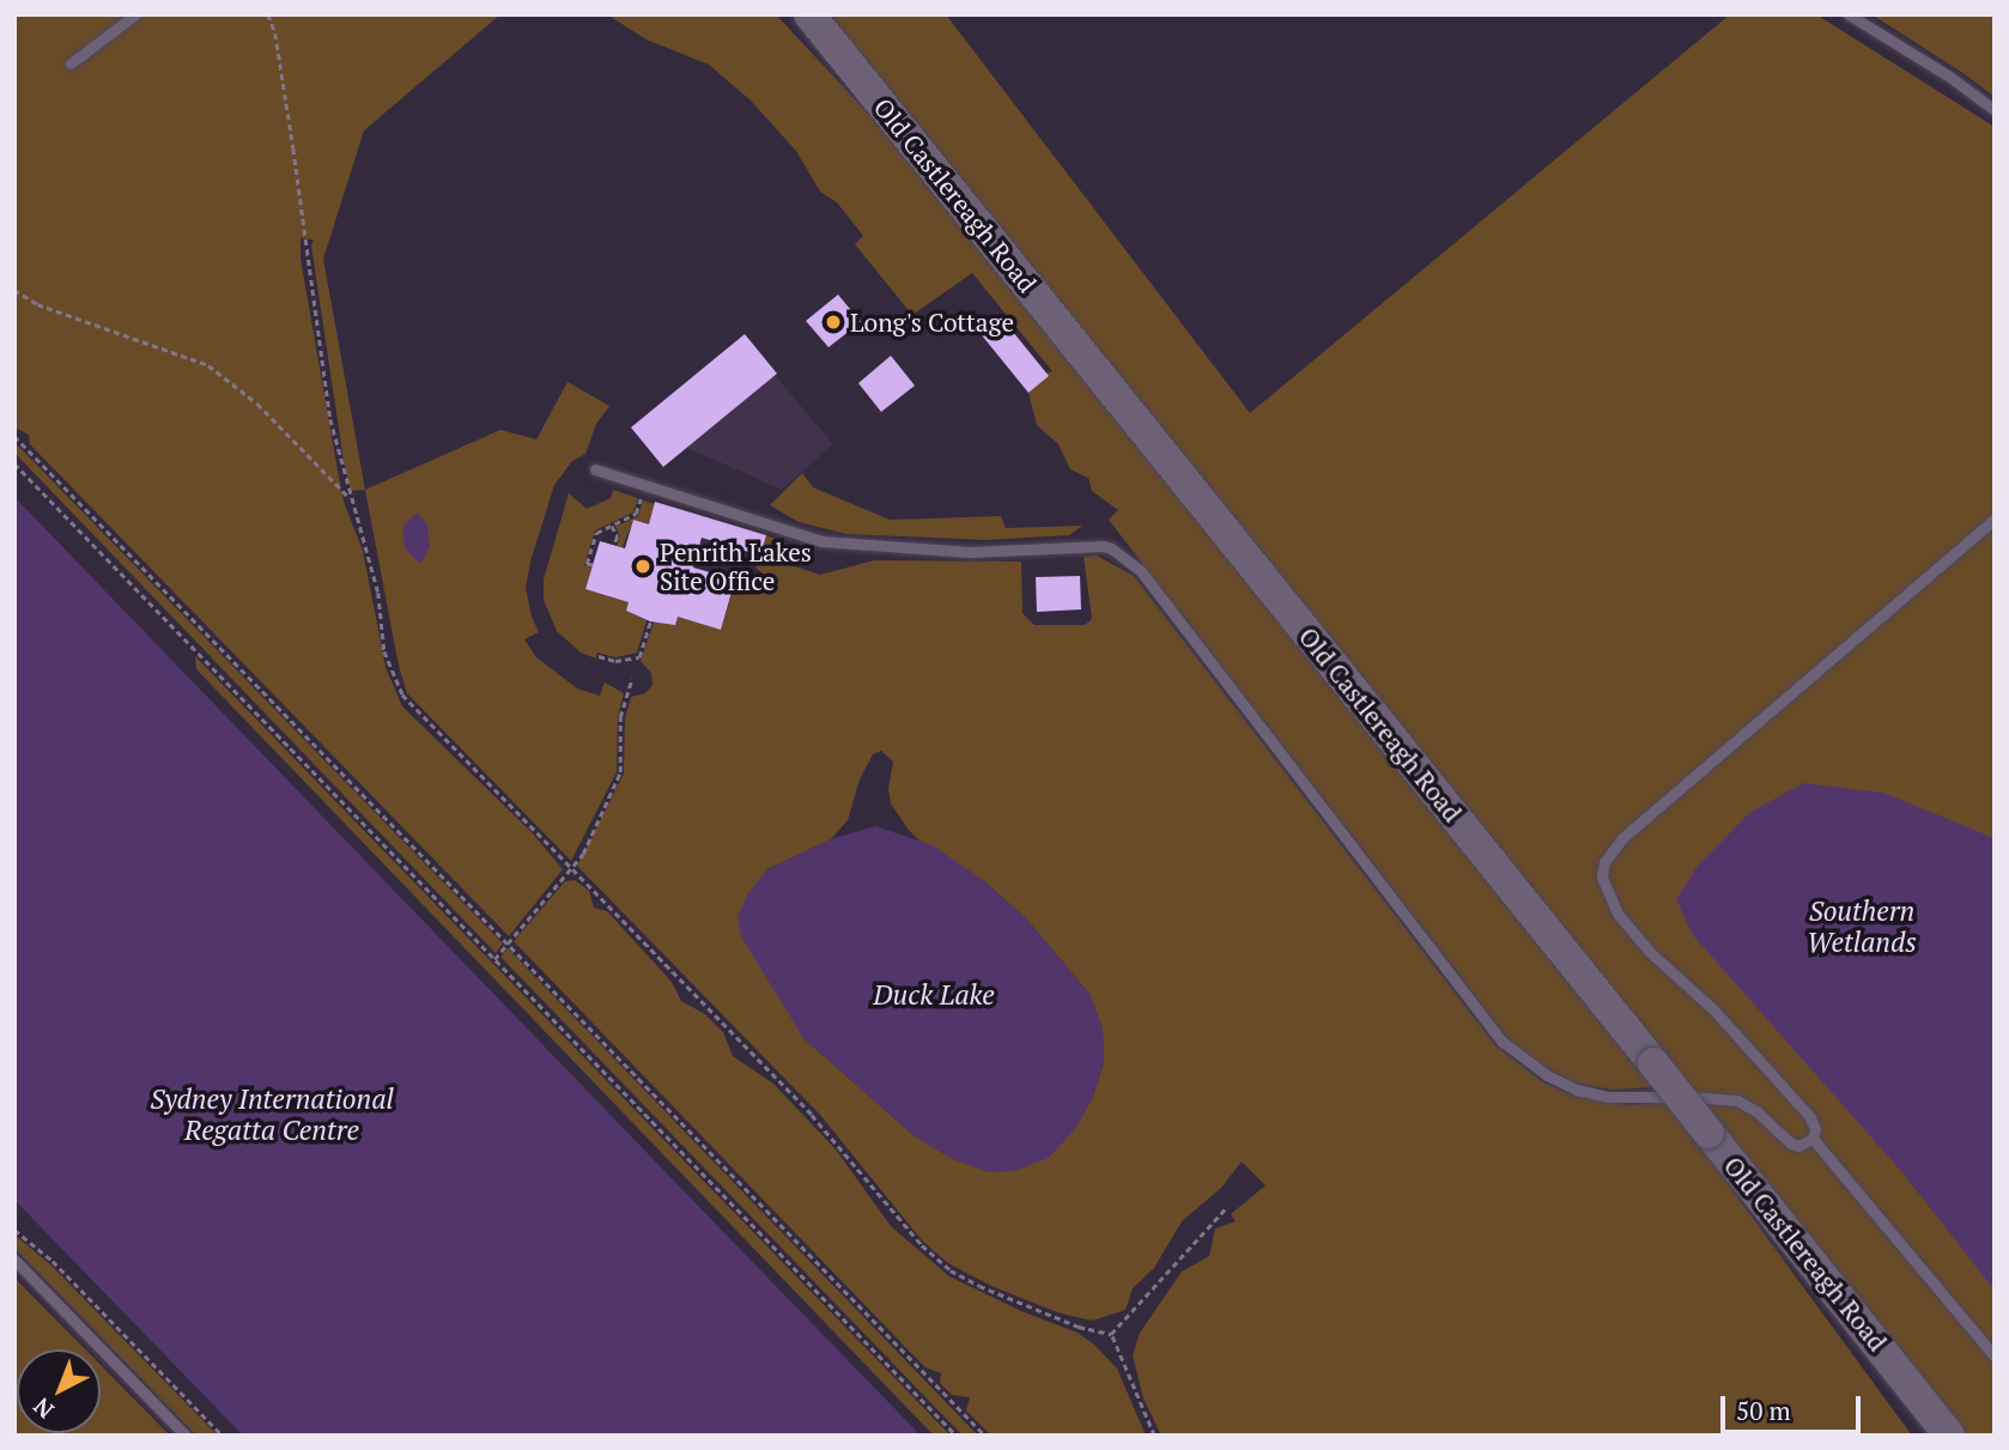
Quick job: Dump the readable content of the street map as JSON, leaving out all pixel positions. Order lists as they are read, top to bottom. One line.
{"streets":{"street":["Old Castlereagh Road"]},"water":["Southern Wetlands","Duck Lake","Sydney International Regatta Centre"],"places":["Long's Cottage","Penrith Lakes Site Office"],"scale_bar":"50 m","north":"bottom left"}
